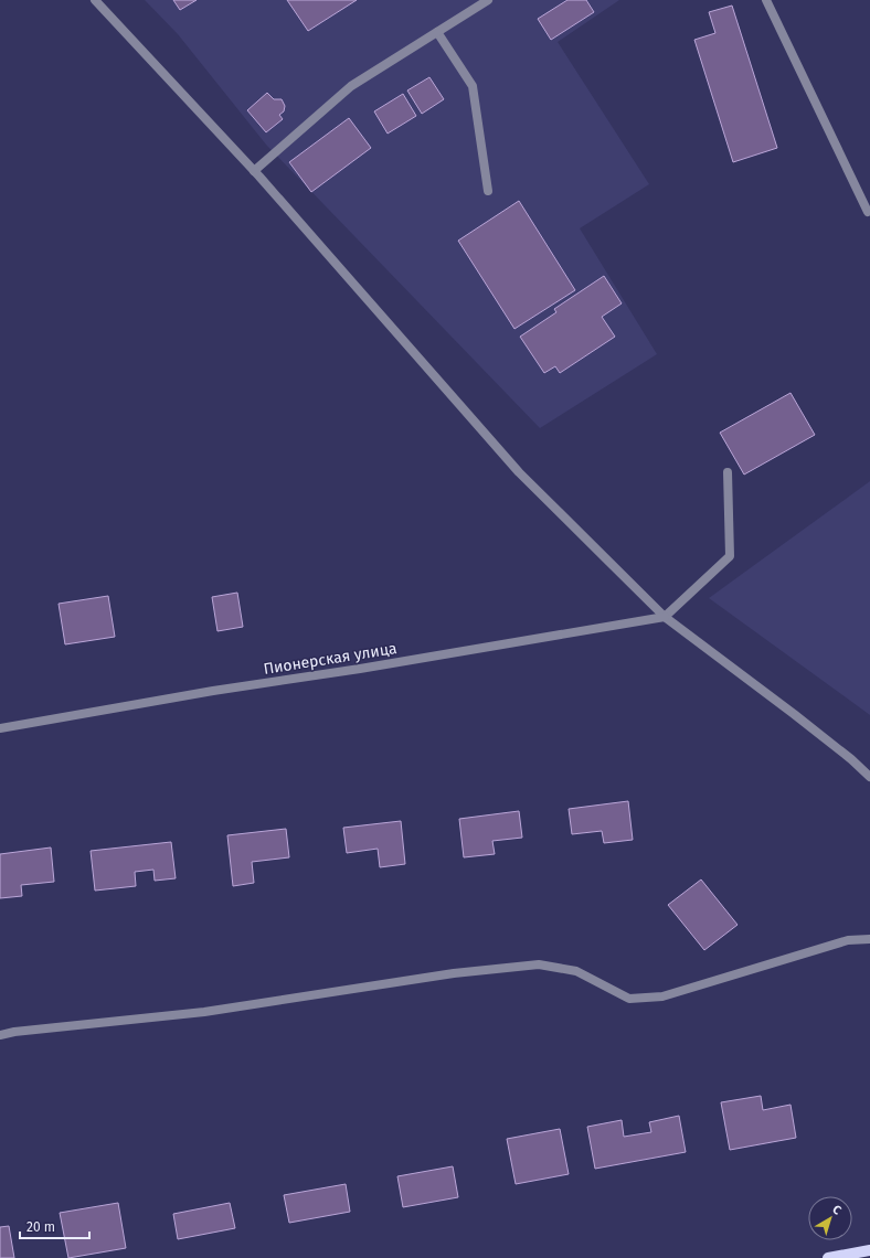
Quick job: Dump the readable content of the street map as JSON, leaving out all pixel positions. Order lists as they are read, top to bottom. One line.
{"streets":{"street":["Пионерская улица"]},"scale_bar":"20 m","north":"top right"}
